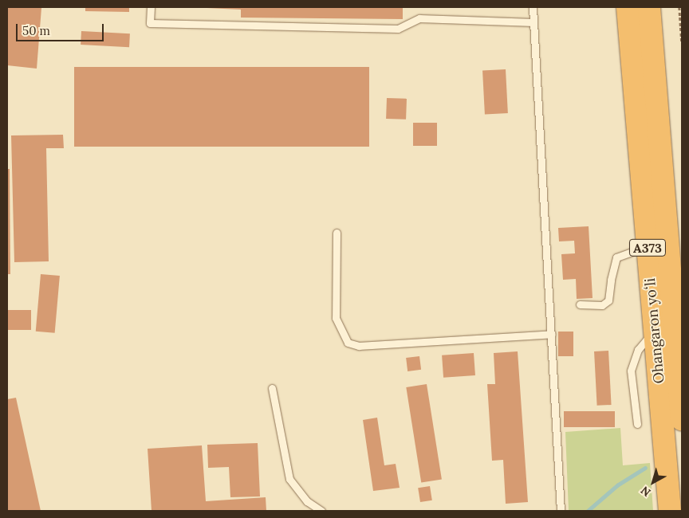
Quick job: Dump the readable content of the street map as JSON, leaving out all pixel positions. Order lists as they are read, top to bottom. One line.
{"streets":{"highway":["A373","Ohangaron yoʻli"]},"scale_bar":"50 m","north":"bottom left"}
